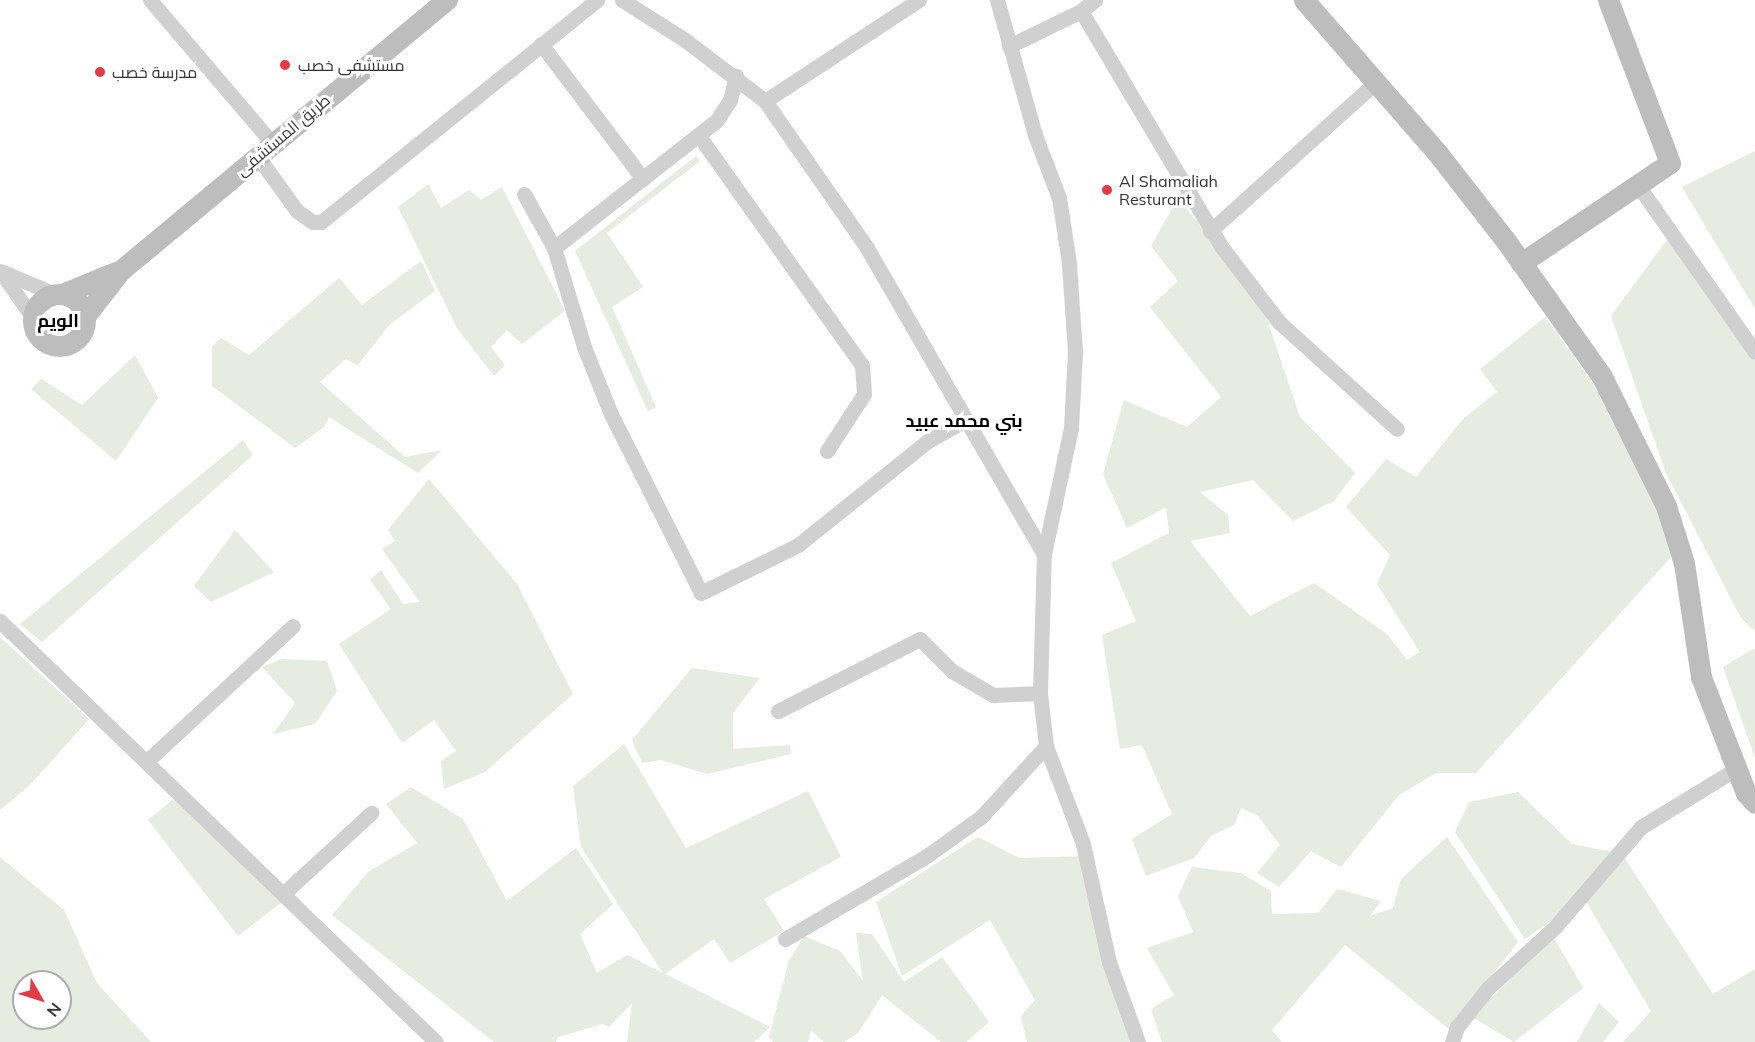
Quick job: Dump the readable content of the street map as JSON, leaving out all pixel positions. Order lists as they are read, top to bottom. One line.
{"streets":{"street":["طريق المستشفى"]},"districts":["الويم","بني محمد عبيد"],"places":["مستشفى خصب","مدرسة خصب","Al Shamaliah Resturant"],"north":"bottom right"}
